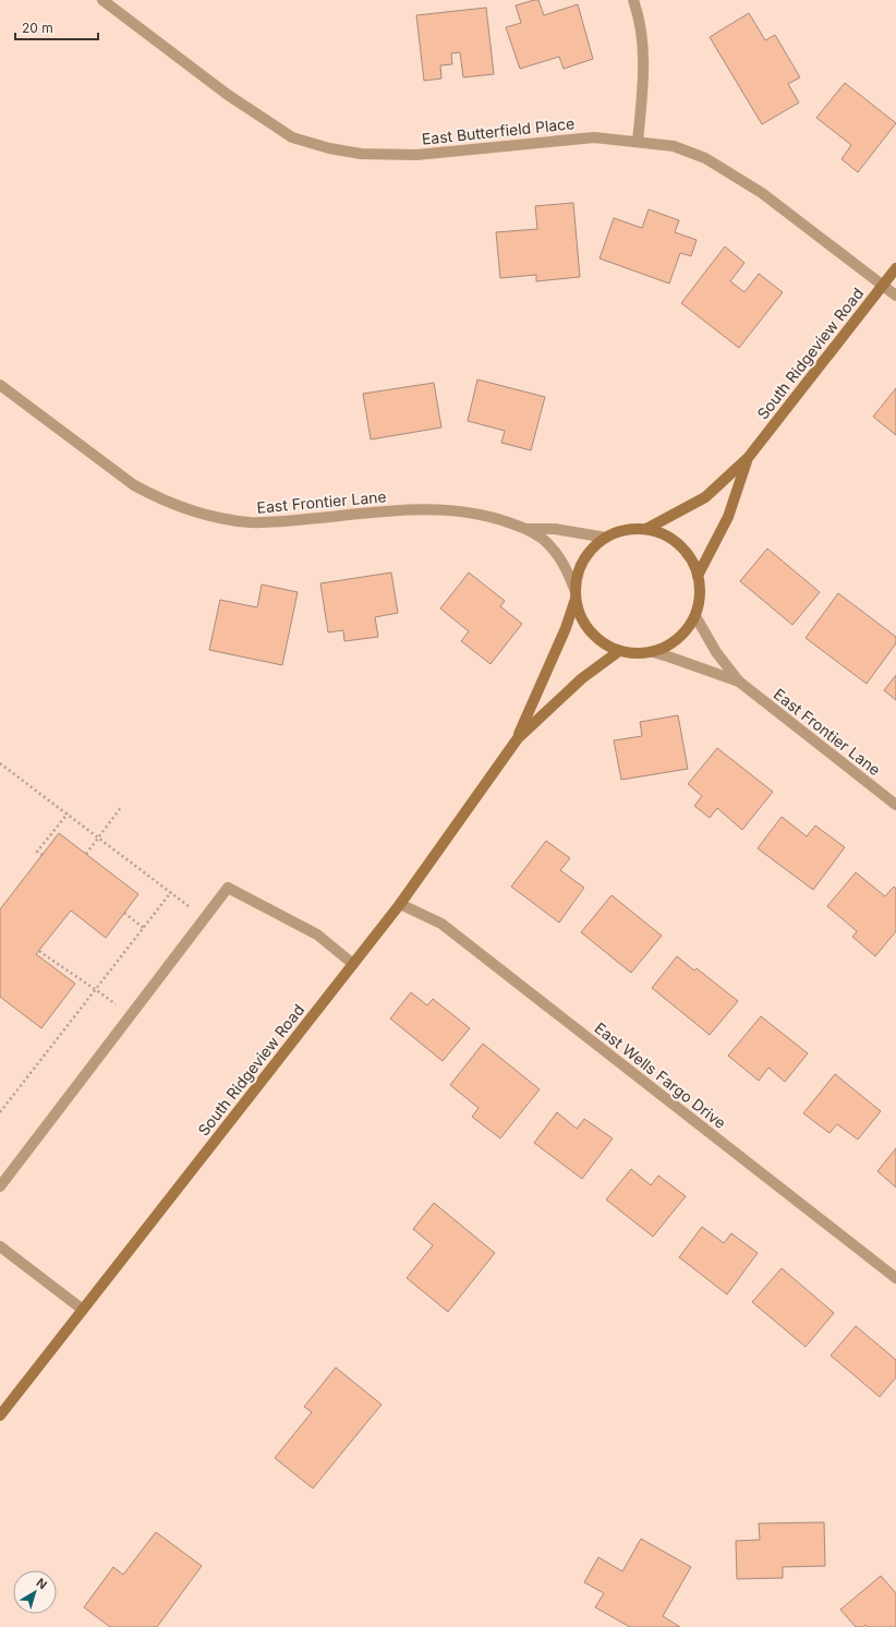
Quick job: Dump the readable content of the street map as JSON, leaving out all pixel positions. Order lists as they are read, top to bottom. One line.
{"streets":{"main road":["South Ridgeview Road"],"street":["East Butterfield Place","East Frontier Lane","East Wells Fargo Drive"]},"crossings":[["East Butterfield Place","South Ridgeview Road"],["South Ridgeview Road","East Wells Fargo Drive"]],"scale_bar":"20 m","north":"top right"}
